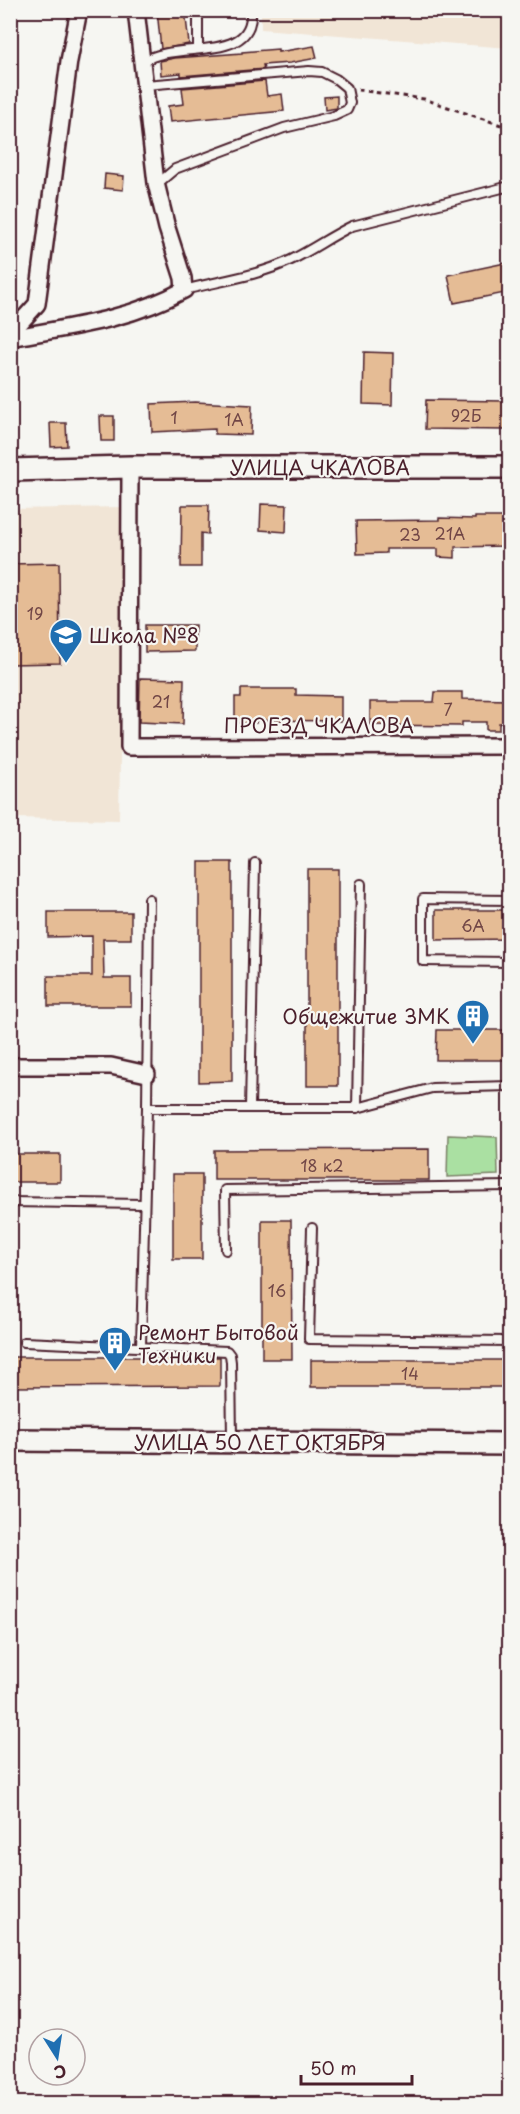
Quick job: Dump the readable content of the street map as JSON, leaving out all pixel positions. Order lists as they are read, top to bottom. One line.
{"streets":{"street":["УЛИЦА ЧКАЛОВА","ПРОЕЗД ЧКАЛОВА","УЛИЦА 50 ЛЕТ ОКТЯБРЯ"]},"crossings":[["УЛИЦА ЧКАЛОВА","ПРОЕЗД ЧКАЛОВА"]],"places":{"school or university":["Школа №8"],"building":["Общежитие 3МК","Ремонт Бытовой Техники"]},"house_numbers":["92Б","1","1А","21А","23","19","21","7","6А","18 к2","16","14"],"scale_bar":"50 m","north":"bottom"}
